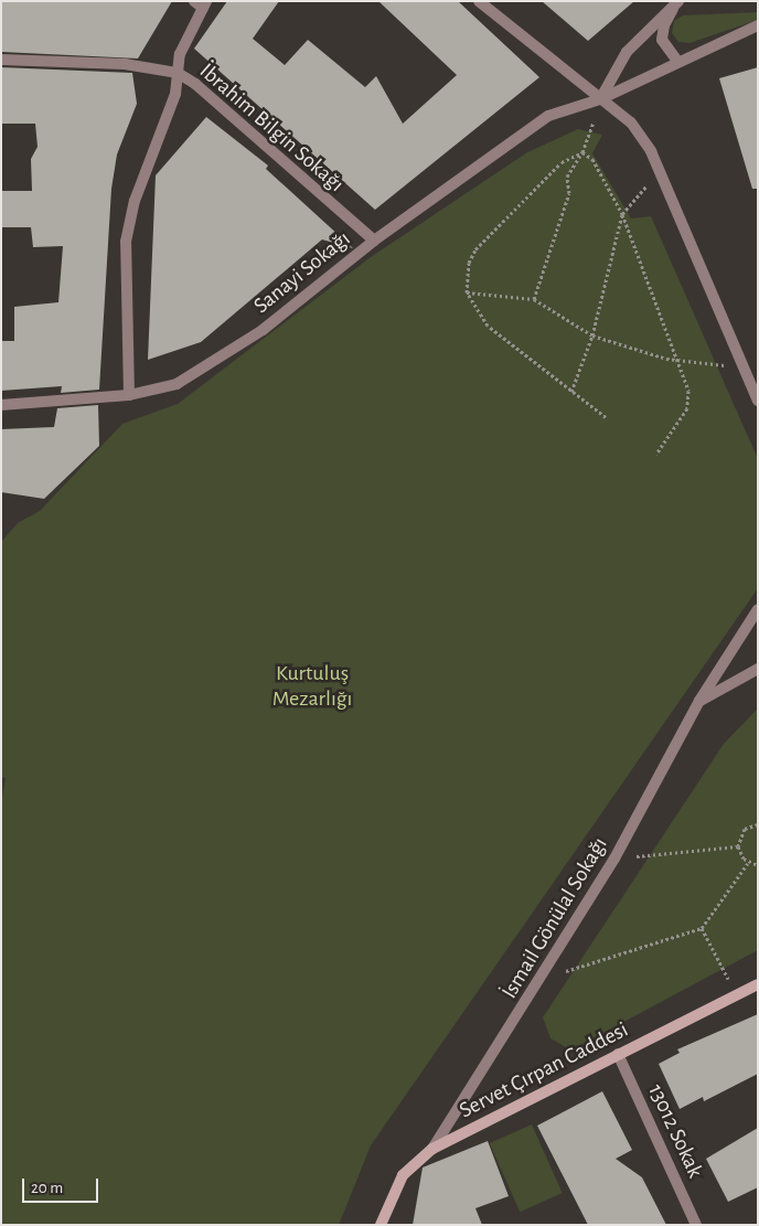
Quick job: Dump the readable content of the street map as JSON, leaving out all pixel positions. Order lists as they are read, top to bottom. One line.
{"streets":{"main road":["Servet Çırpan Caddesi"],"street":["İbrahim Bilgin Sokağı","Sanayi Sokağı","İsmail Gönülal Sokağı","13012 Sokak"]},"crossings":[["İbrahim Bilgin Sokağı","Sanayi Sokağı"],["İsmail Gönülal Sokağı","Servet Çırpan Caddesi"],["Servet Çırpan Caddesi","13012 Sokak"]],"parks":["Kurtuluş Mezarlığı"],"scale_bar":"20 m"}
